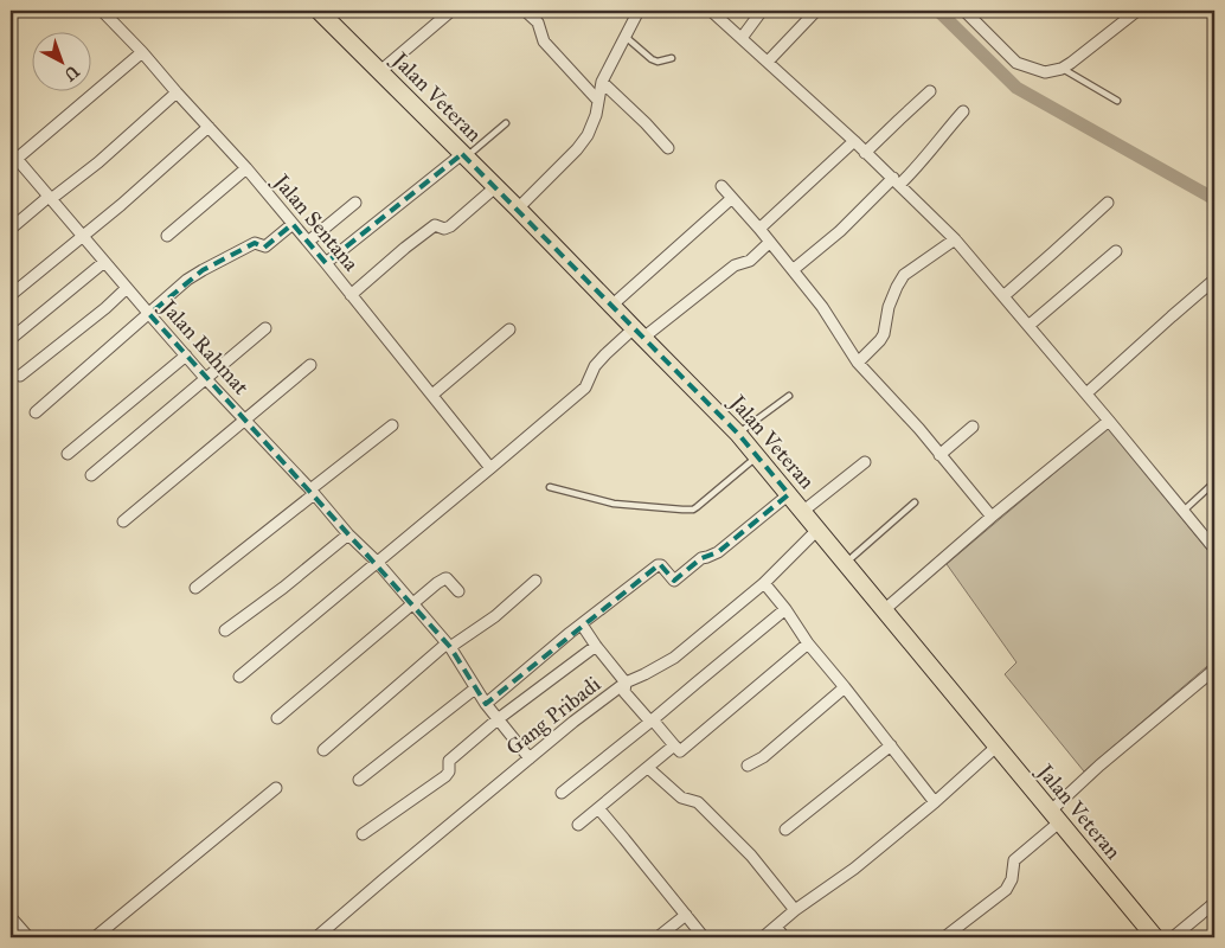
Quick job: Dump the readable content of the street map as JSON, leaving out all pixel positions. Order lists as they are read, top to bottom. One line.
{"streets":{"main road":["Jalan Veteran"],"street":["Jalan Sentana","Jalan Rahmat","Gang Pribadi"]},"crossings":[["Jalan Veteran","Gang Pribadi"],["Jalan Rahmat","Gang Pribadi"]],"north":"bottom right"}
